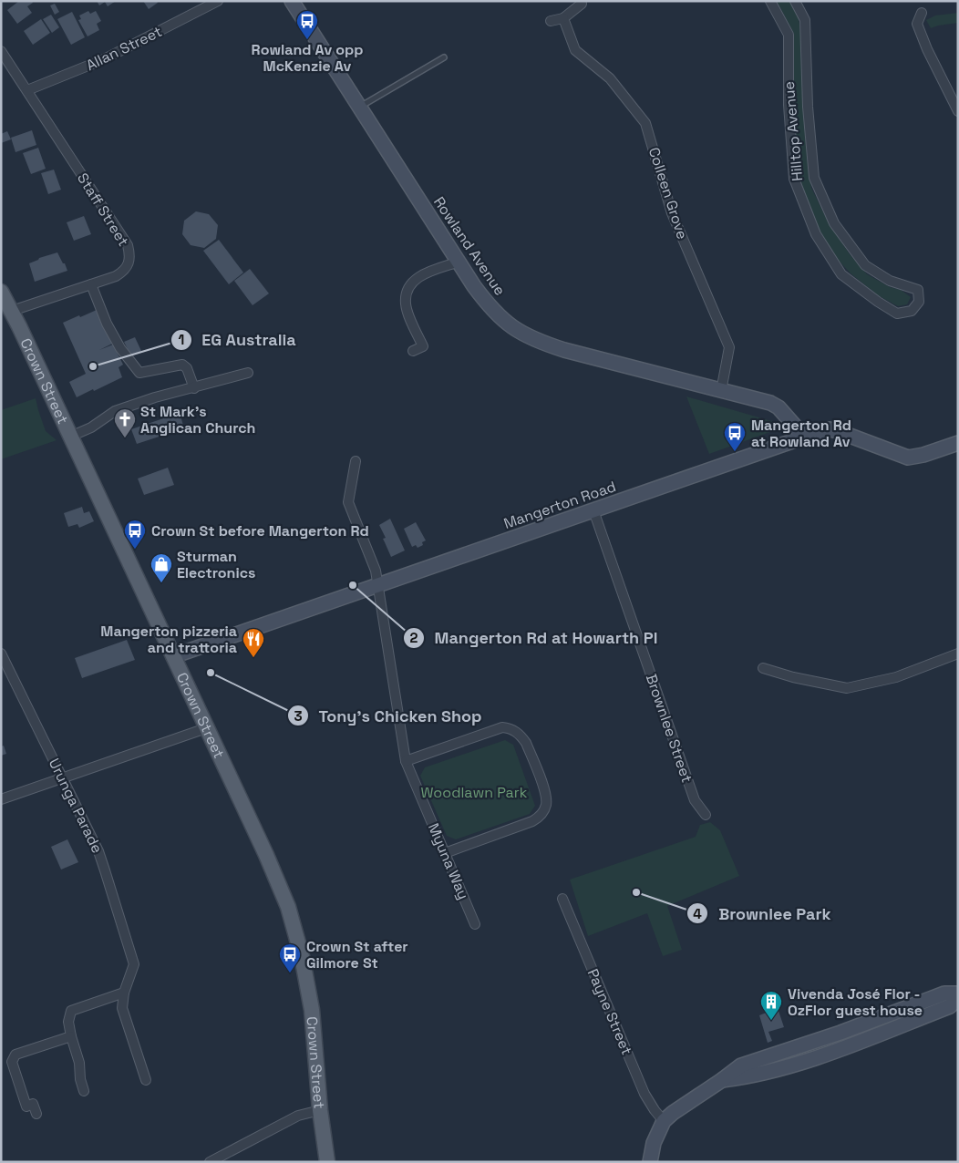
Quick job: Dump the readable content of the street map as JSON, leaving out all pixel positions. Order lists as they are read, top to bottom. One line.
{"streets":{"main road":["Crown Street"],"street":["Allan Street","Hilltop Avenue","Colleen Grove","Staff Street","Rowland Avenue","Mangerton Road","Brownlee Street","Urunga Parade","Myuna Way","Payne Street"]},"crossings":[["Allan Street","Staff Street"],["Colleen Grove","Rowland Avenue"],["Staff Street","Crown Street"],["Rowland Avenue","Mangerton Road"],["Crown Street","Mangerton Road"],["Mangerton Road","Brownlee Street"],["Mangerton Road","Myuna Way"]],"parks":["Woodlawn Park"],"places":{"bus stop":["Rowland Av opp McKenzie Av","Mangerton Rd at Rowland Av","Crown St before Mangerton Rd","Crown St after Gilmore St"],"other":["EG Australia","Mangerton Rd at Howarth Pl","Tony's Chicken Shop","Brownlee Park"],"church":["St Mark's Anglican Church"],"shop":["Sturman Electronics"],"restaurant":["Mangerton pizzeria and trattoria"],"building":["Vivenda José Flor - OzFlor guest house"]}}
